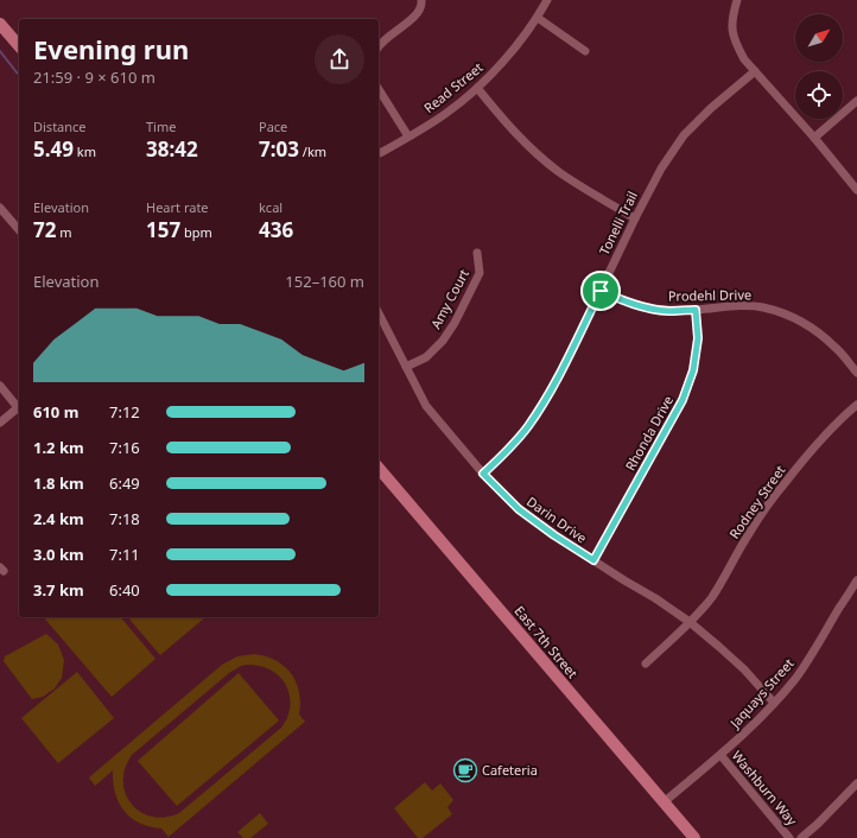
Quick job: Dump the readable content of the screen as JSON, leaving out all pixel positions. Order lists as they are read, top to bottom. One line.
{"streets":{"street":["Read Street","Tonelli Trail","Prodehl Drive","Amy Court","Rhonda Drive","Rodney Street","Darin Drive","East 7th Street","Jaquays Street","Washburn Way"]},"crossings":[["Tonelli Trail","Prodehl Drive"],["Tonelli Trail","Darin Drive"],["Prodehl Drive","Rhonda Drive"],["Amy Court","Darin Drive"],["Rhonda Drive","Darin Drive"],["Rodney Street","Darin Drive"],["Darin Drive","Jaquays Street"],["East 7th Street","Jaquays Street"],["Jaquays Street","Washburn Way"]],"places":{"cafe":["Cafeteria"]},"north":"top right","page":{"heading":["Evening run","21:59 · 9 × 610 m"],"stats":[["Distance","5.49 km"],["Time","38:42"],["Pace","7:03 /km"],["Elevation","72 m"],["Heart rate","157 bpm"],["kcal","436"]],"chart":["Elevation","152–160 m"],"list":[{"name":"610 m","note":"7:12"},{"name":"1.2 km","note":"7:16"},{"name":"1.8 km","note":"6:49"},{"name":"2.4 km","note":"7:18"},{"name":"3.0 km","note":"7:11"},{"name":"3.7 km","note":"6:40"}]}}
